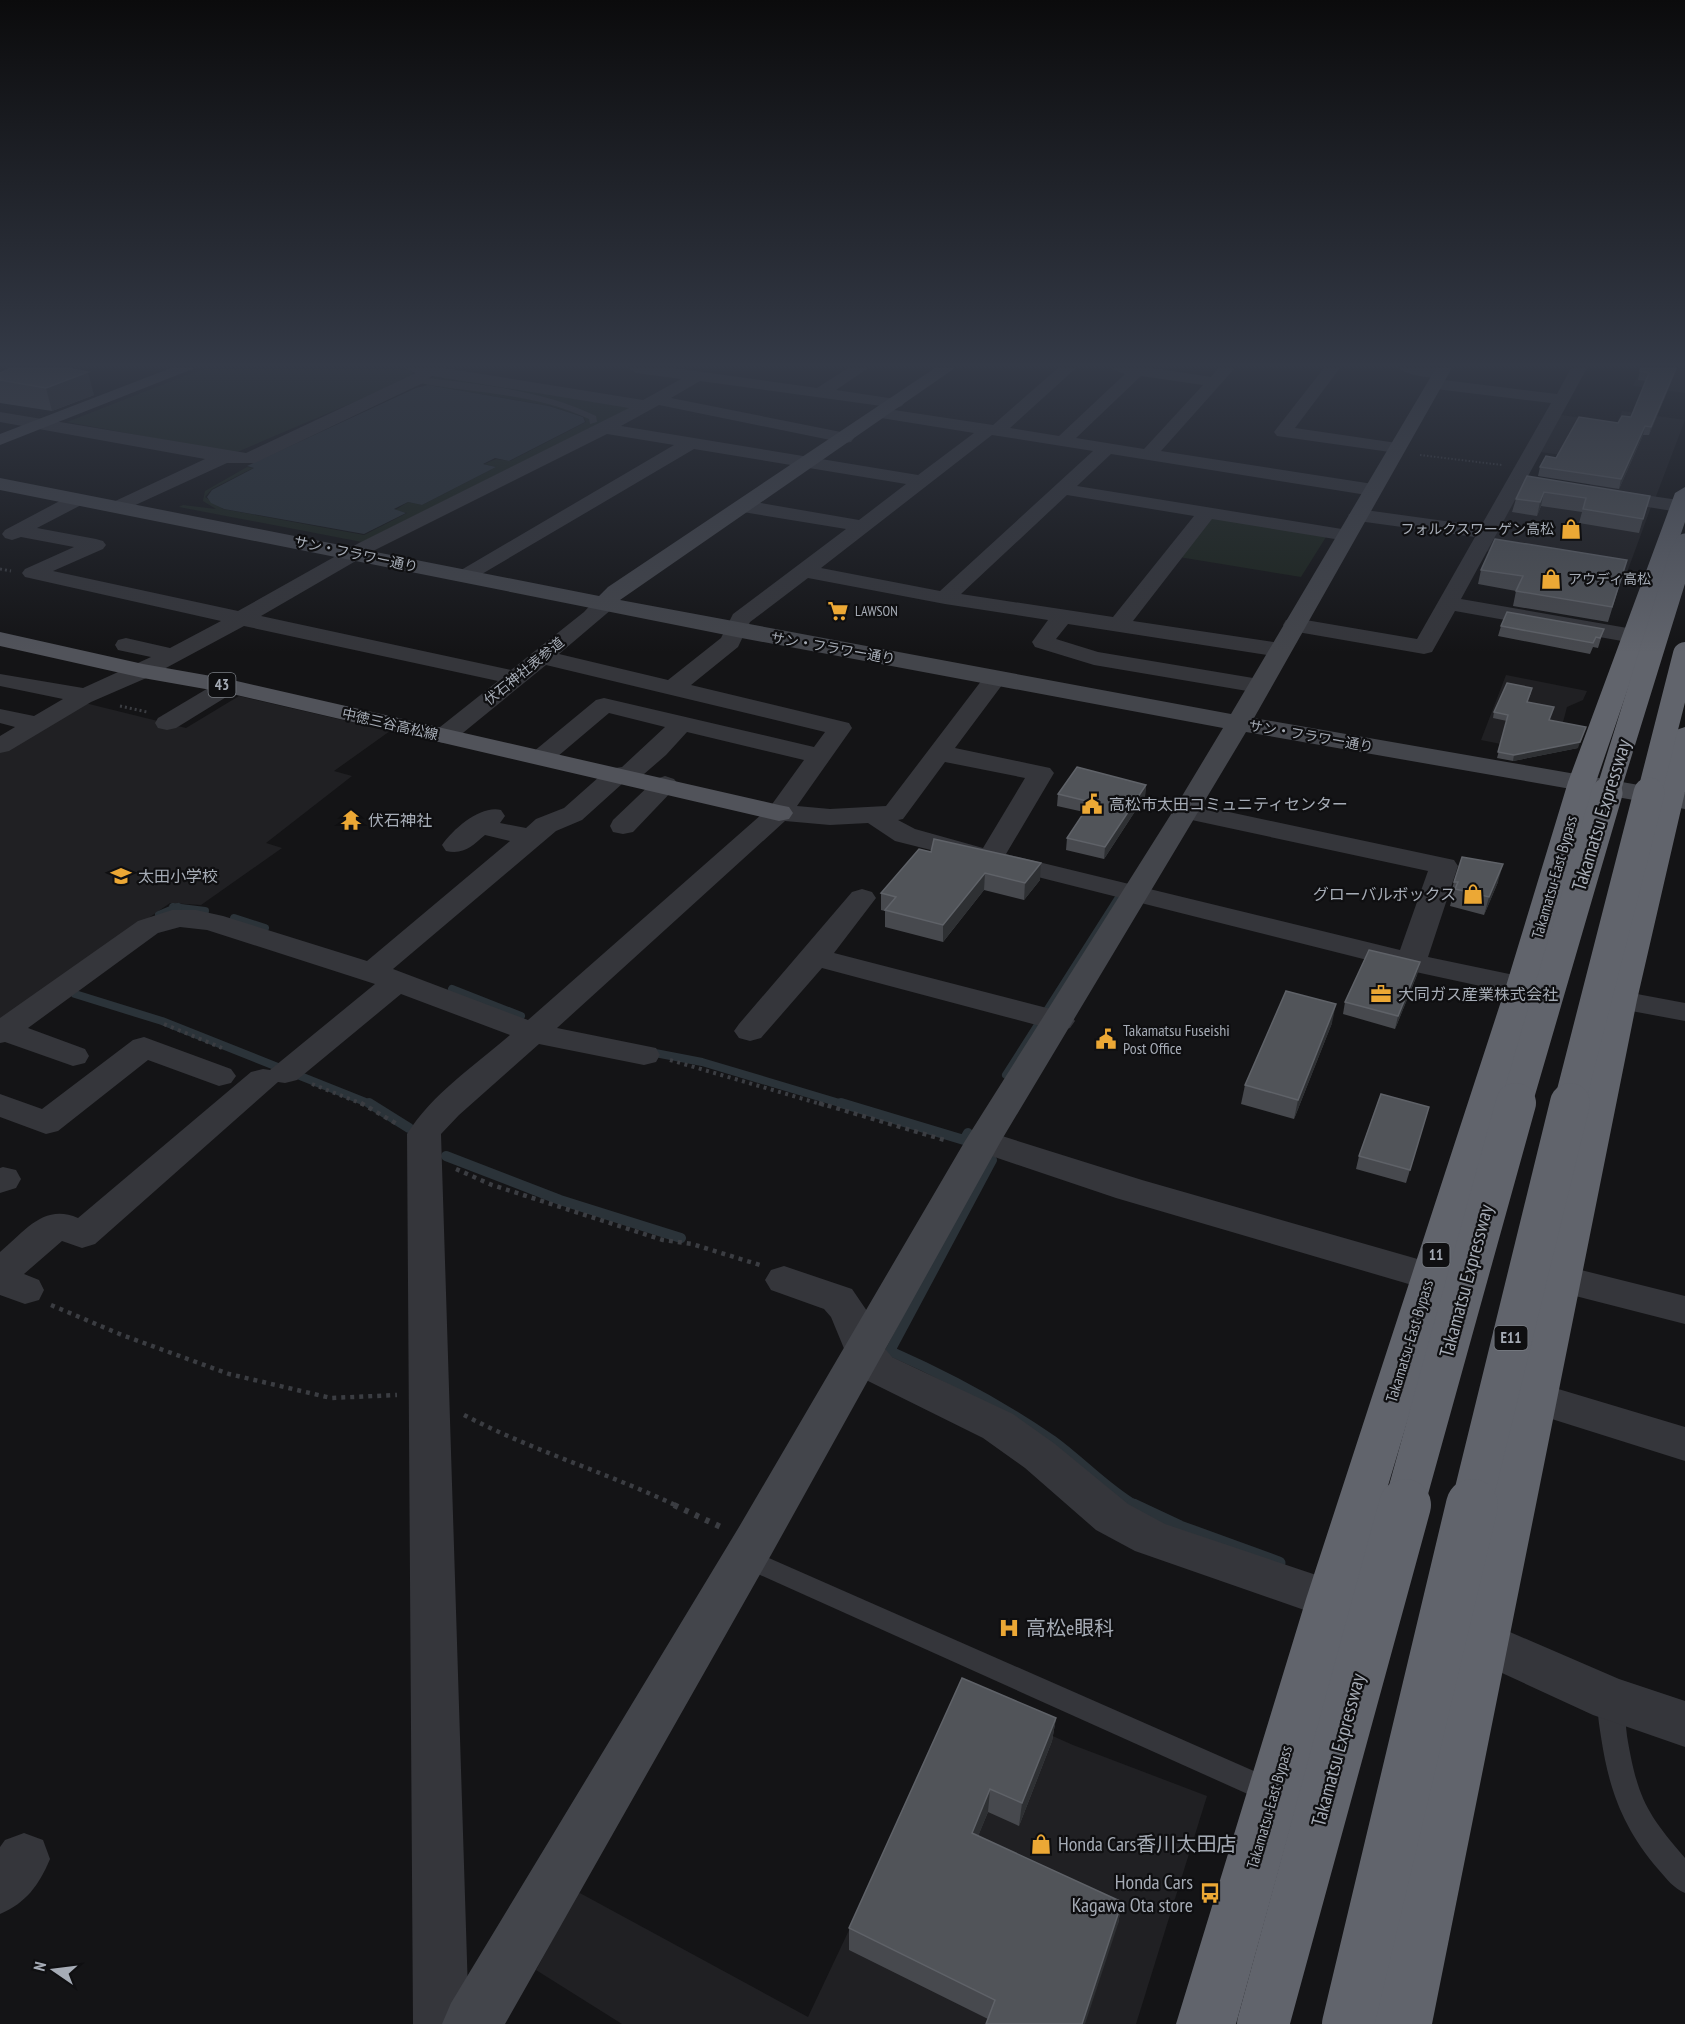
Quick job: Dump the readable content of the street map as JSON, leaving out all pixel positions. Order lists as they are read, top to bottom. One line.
{"streets":{"highway":["Takamatsu Expressway","Takamatsu-East Bypass","11","E11"],"main road":["43","中徳三谷高松線"],"street":["サン・フラワー通り","伏石神社表参道"]},"crossings":[["サン・フラワー通り","伏石神社表参道"],["サン・フラワー通り","Takamatsu-East Bypass"],["伏石神社表参道","中徳三谷高松線"],["Takamatsu Expressway","Takamatsu-East Bypass"]],"places":{"shop":["フォルクスワーゲン高松","アウディ高松","グローバルボックス","Honda Cars香川太田店"],"supermarket":["LAWSON"],"public building":["高松市太田コミュニティセンター","Takamatsu Fuseishi Post Office"],"temple":["伏石神社"],"school or university":["太田小学校"],"office":["大同ガス産業株式会社"],"hospital":["高松e眼科"],"bus stop":["Honda Cars Kagawa Ota store"]},"north":"left"}
